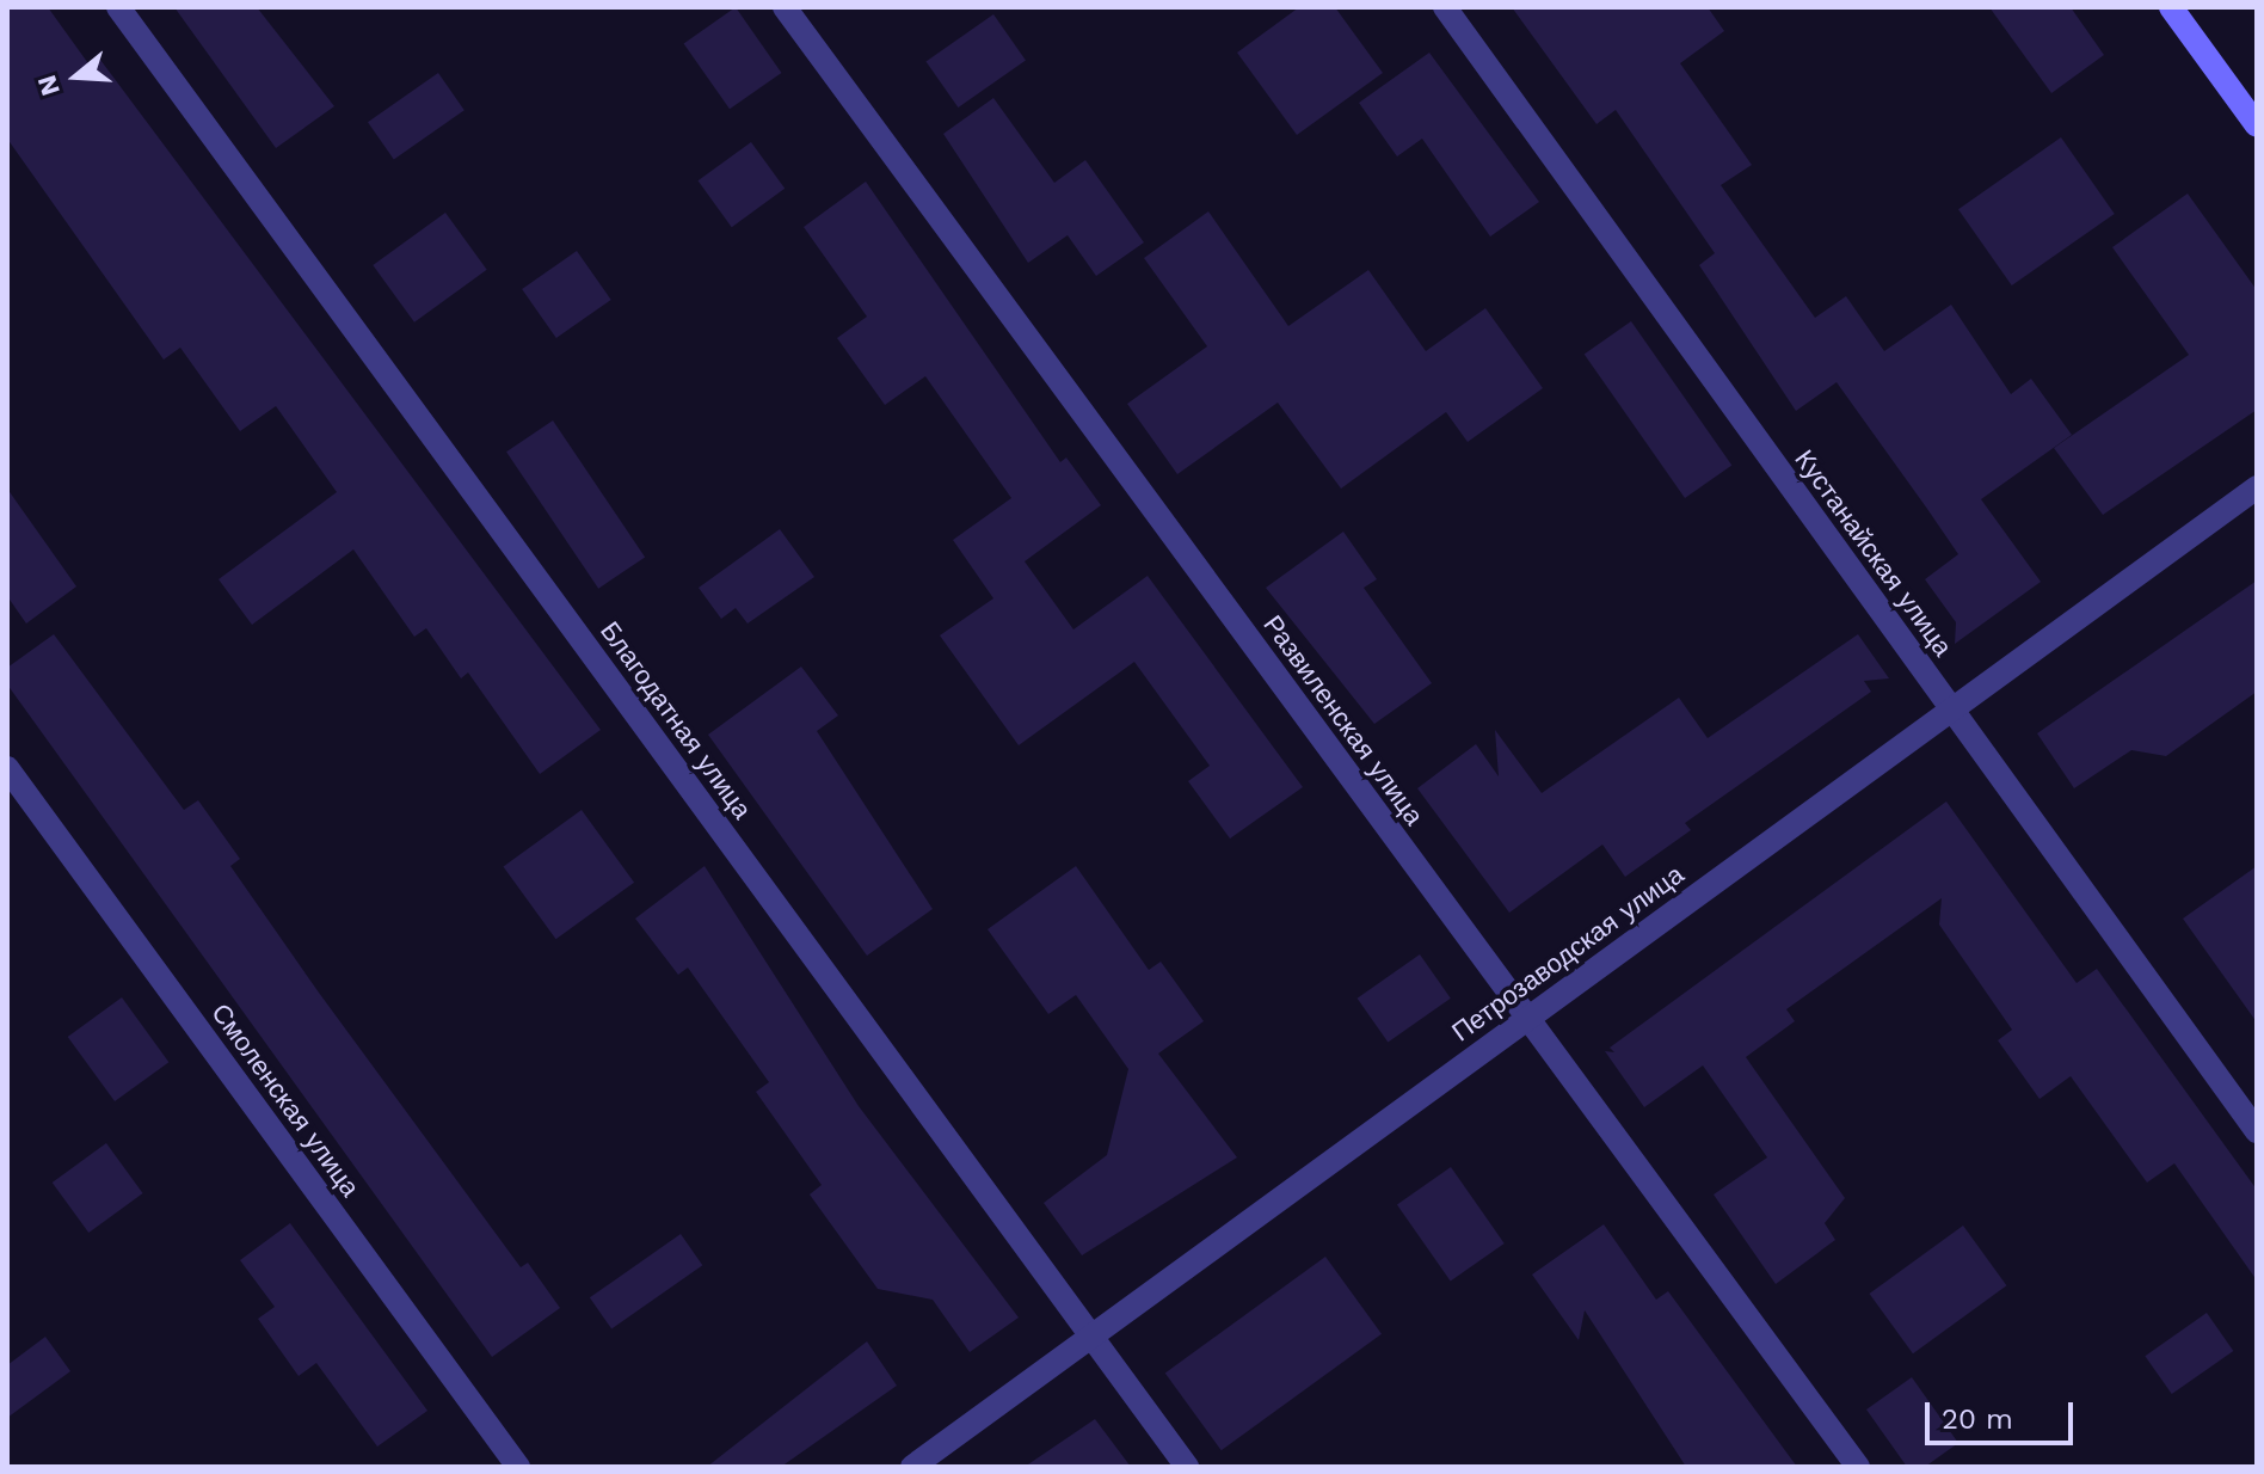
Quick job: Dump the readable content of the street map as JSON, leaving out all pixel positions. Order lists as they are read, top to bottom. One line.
{"streets":{"street":["Кустанайская улица","Благодатная улица","Развиленская улица","Петрозаводская улица","Смоленская улица"]},"crossings":[["Кустанайская улица","Петрозаводская улица"],["Благодатная улица","Петрозаводская улица"],["Развиленская улица","Петрозаводская улица"]],"scale_bar":"20 m","north":"left"}
